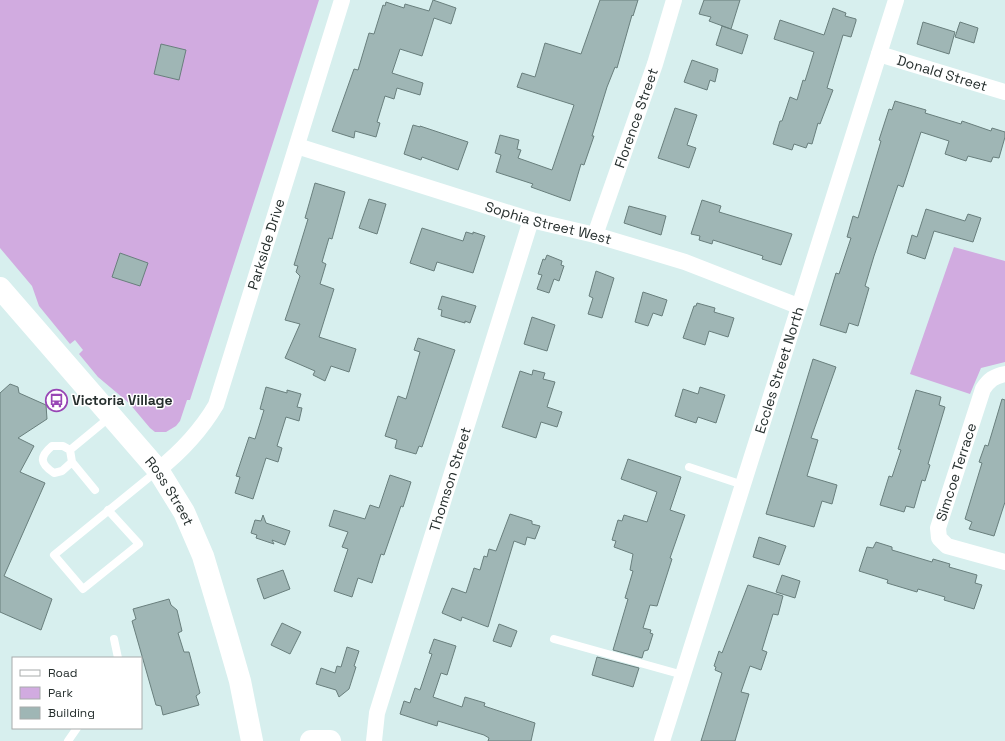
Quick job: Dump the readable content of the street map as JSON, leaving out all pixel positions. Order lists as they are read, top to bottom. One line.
{"streets":{"main road":["Ross Street"],"street":["Donald Street","Florence Street","Sophia Street West","Parkside Drive","Eccles Street North","Simcoe Terrace","Thomson Street"]},"crossings":[["Donald Street","Eccles Street North"],["Florence Street","Sophia Street West"],["Sophia Street West","Parkside Drive"],["Sophia Street West","Eccles Street North"],["Sophia Street West","Thomson Street"],["Parkside Drive","Ross Street"]],"places":{"bus stop":["Victoria Village"]},"legend":["Road","Park","Building"]}
